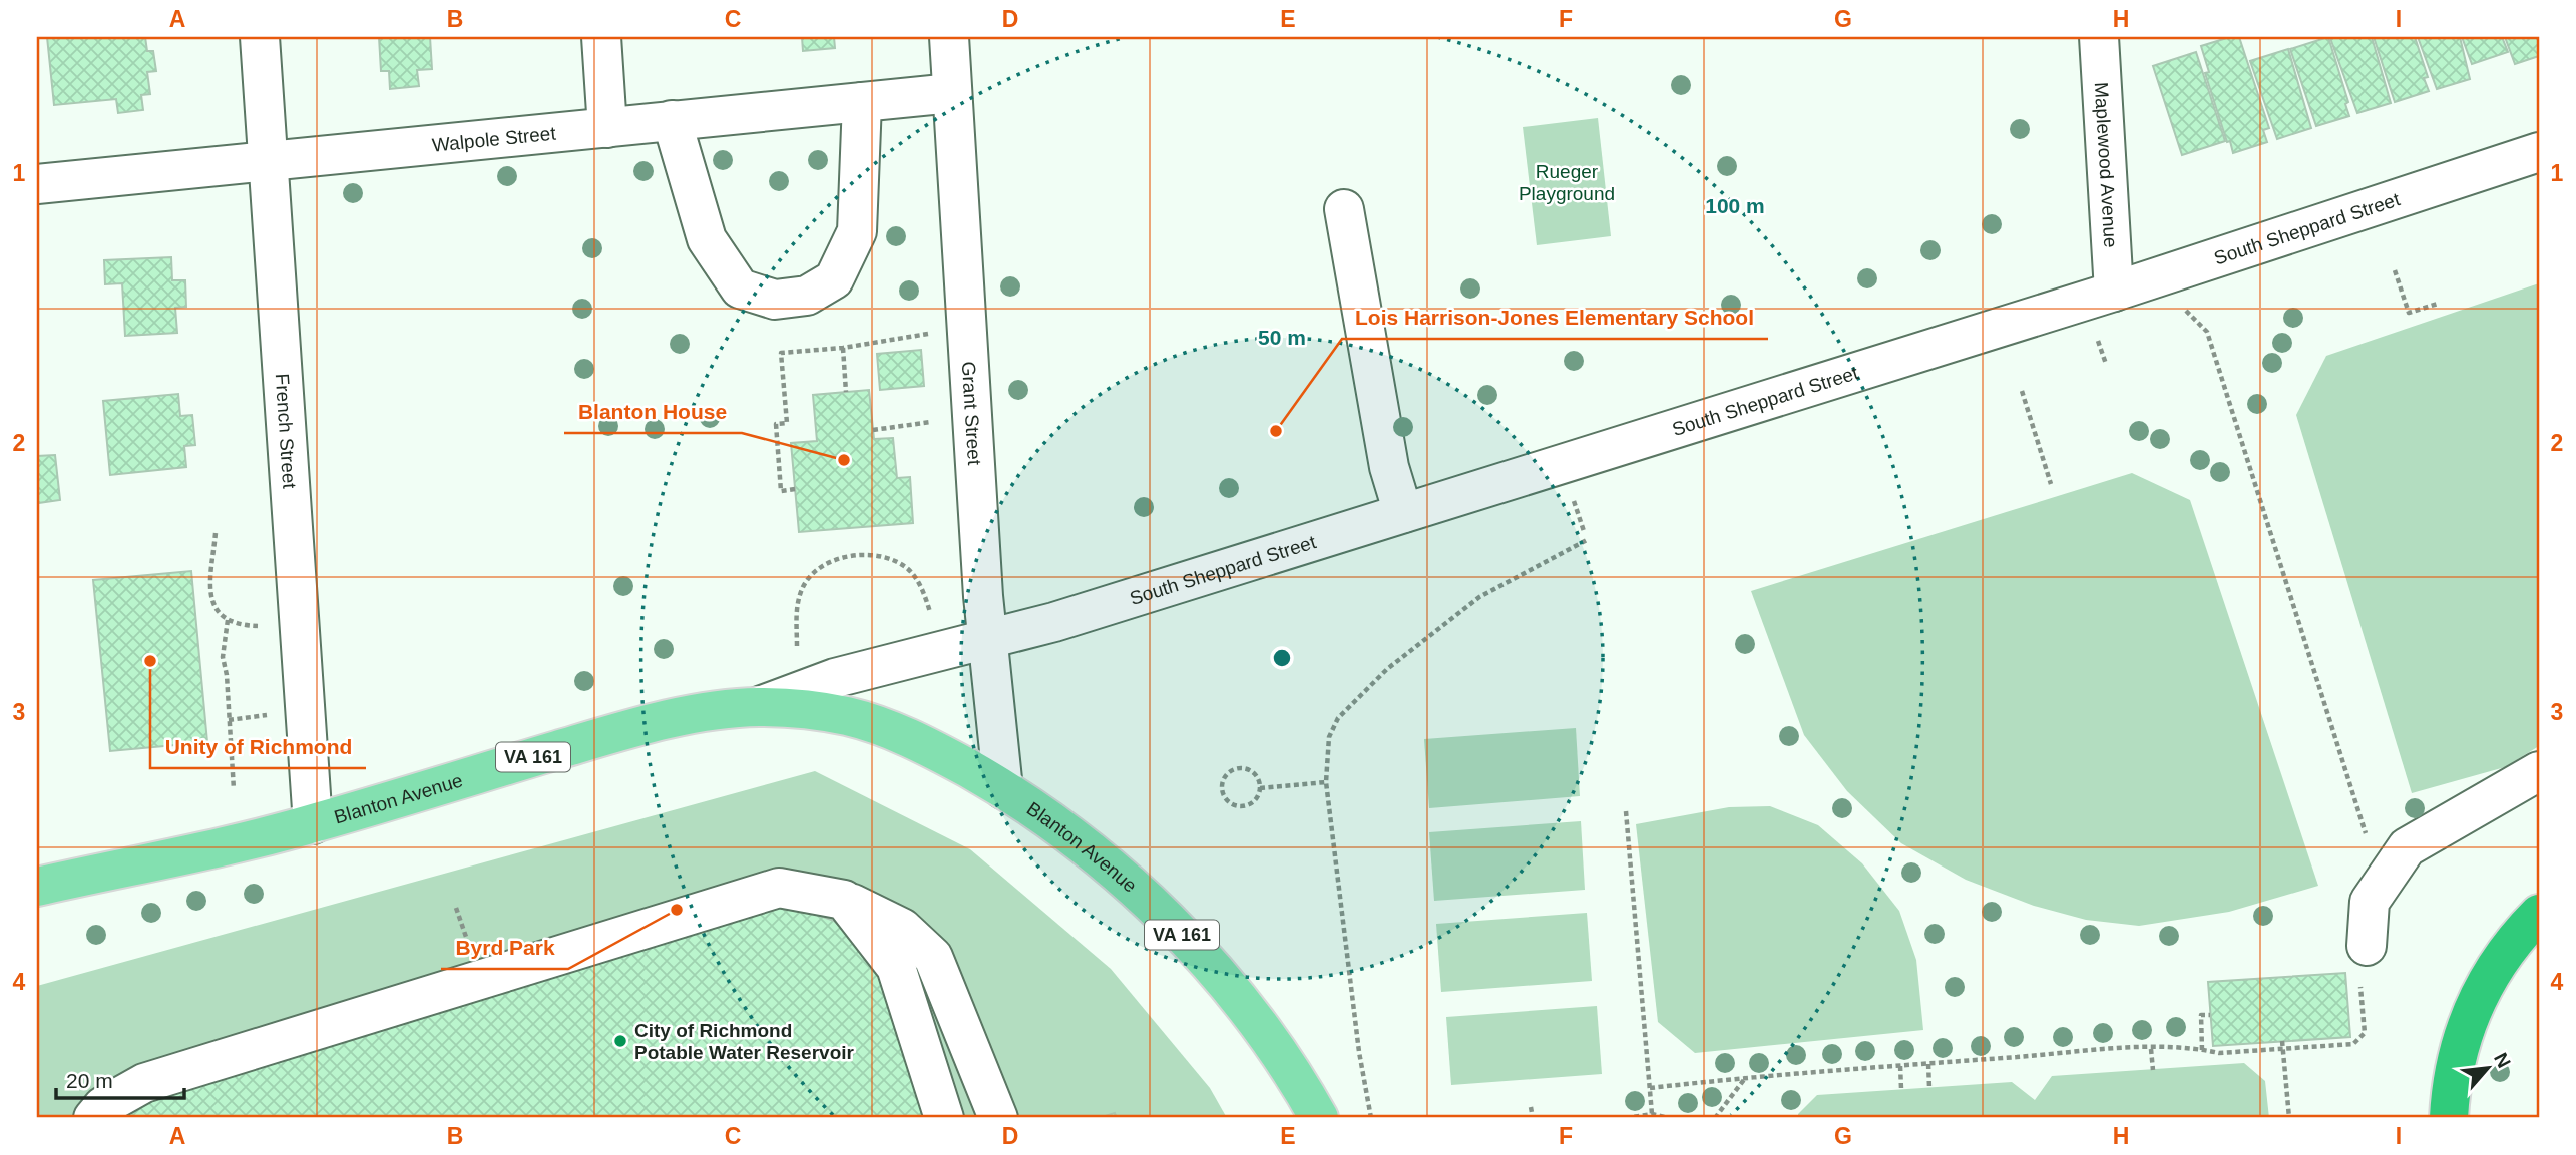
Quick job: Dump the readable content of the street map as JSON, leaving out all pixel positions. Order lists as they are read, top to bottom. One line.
{"streets":{"main road":["VA 161","Blanton Avenue"],"street":["Walpole Street","Maplewood Avenue","South Sheppard Street","Grant Street","French Street"]},"crossings":[["Walpole Street","Grant Street"],["Walpole Street","French Street"],["Maplewood Avenue","South Sheppard Street"],["South Sheppard Street","Grant Street"],["South Sheppard Street","Blanton Avenue"],["Grant Street","Blanton Avenue"],["French Street","Blanton Avenue"]],"parks":["Rueger Playground"],"places":["Lois Harrison-Jones Elementary School","Blanton House","Unity of Richmond","Byrd Park","City of Richmond Potable Water Reservoir"],"scale_bar":"20 m","north":"top right","grid":{"columns":["A","B","C","D","E","F","G","H","I"],"rows":["1","2","3","4"]},"rings":["100 m","50 m"]}
